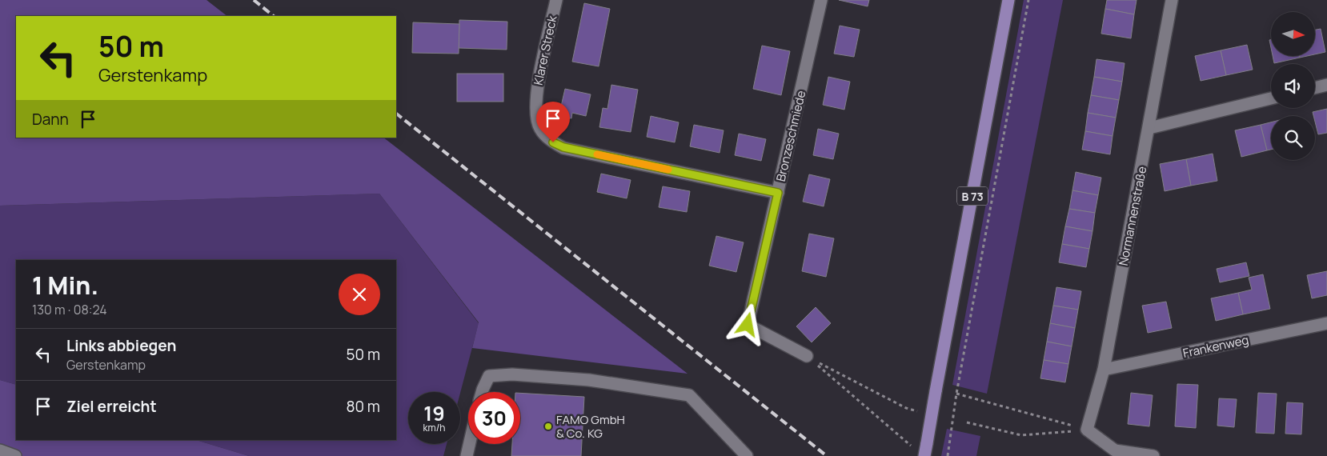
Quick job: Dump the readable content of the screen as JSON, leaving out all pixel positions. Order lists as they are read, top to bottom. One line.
{"streets":{"main road":["B 73"],"street":["Klarer Streck","Bronzeschmiede","Normannenstraße","Frankenweg"]},"crossings":[["Klarer Streck","Bronzeschmiede"],["Normannenstraße","Frankenweg"]],"places":["FAMO GmbH & Co. KG"],"north":"right","page":{"turn":["50 m","Gerstenkamp"],"then":"Dann","heading":["1 Min.","130 m · 08:24"],"list":[{"name":"Links abbiegen","note":"Gerstenkamp","value":"50 m"},{"name":"Ziel erreicht","value":"80 m"}],"speed":"19 km/h","limit":"30"}}
